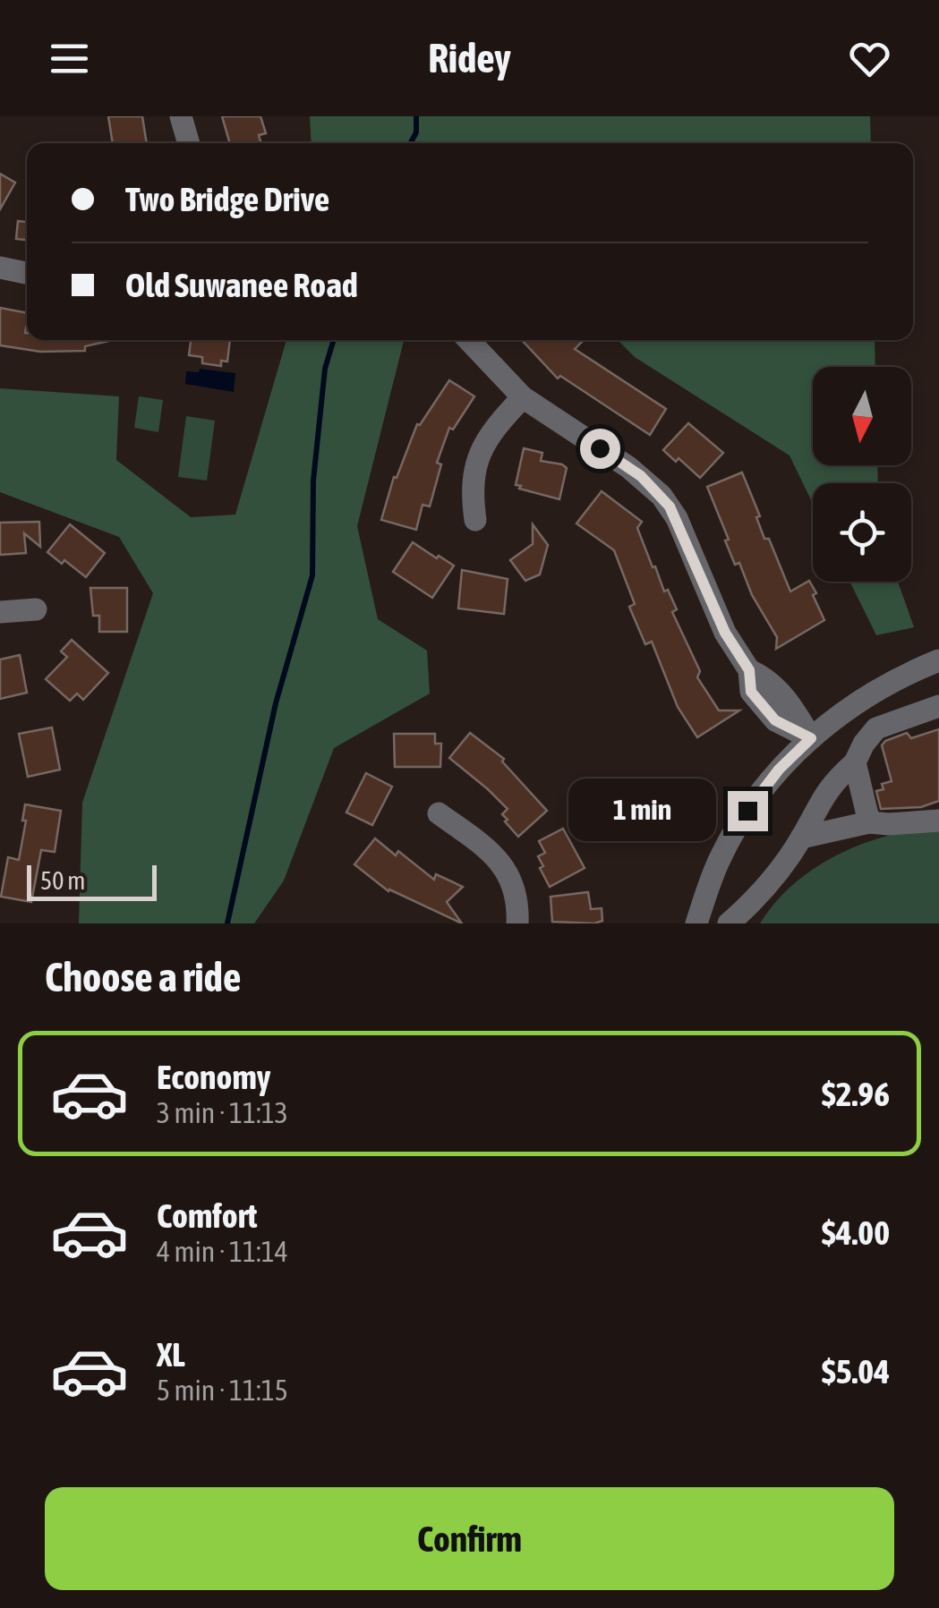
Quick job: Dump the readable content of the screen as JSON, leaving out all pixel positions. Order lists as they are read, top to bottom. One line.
{"scale_bar":"50 m","north":"bottom","page":{"header":"Ridey","banner":["Two Bridge Drive","Old Suwanee Road"],"bubble":"1 min","scale":"50 m","heading":"Choose a ride","list":[{"name":"Economy","note":"3 min · 11:13","value":"$2.96"},{"name":"Comfort","note":"4 min · 11:14","value":"$4.00"},{"name":"XL","note":"5 min · 11:15","value":"$5.04"}],"buttons":"Confirm"}}
